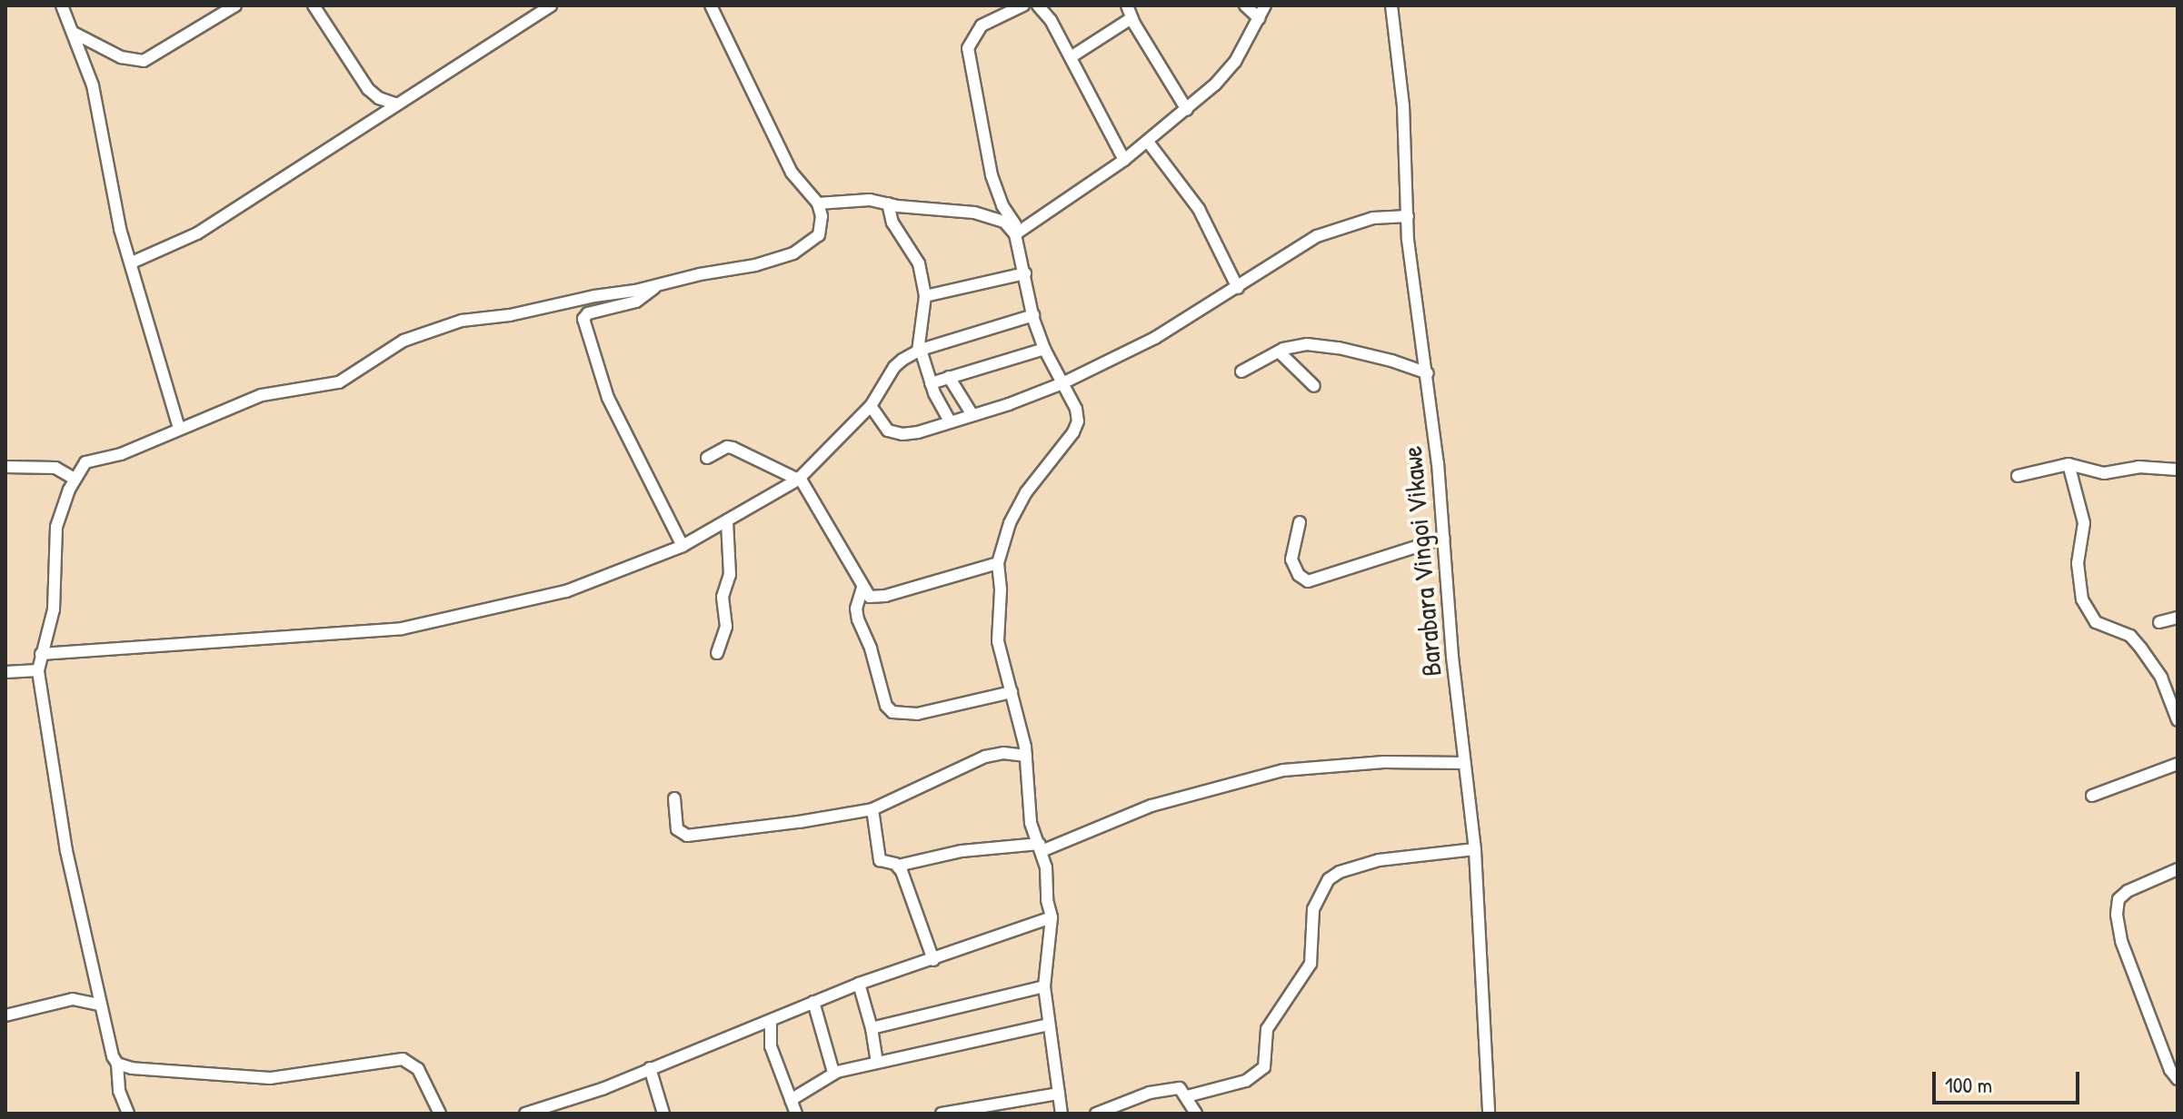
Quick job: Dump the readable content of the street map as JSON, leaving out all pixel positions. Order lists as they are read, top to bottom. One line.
{"streets":{"street":["Barabara Vingoi Vikawe"]},"scale_bar":"100 m"}
